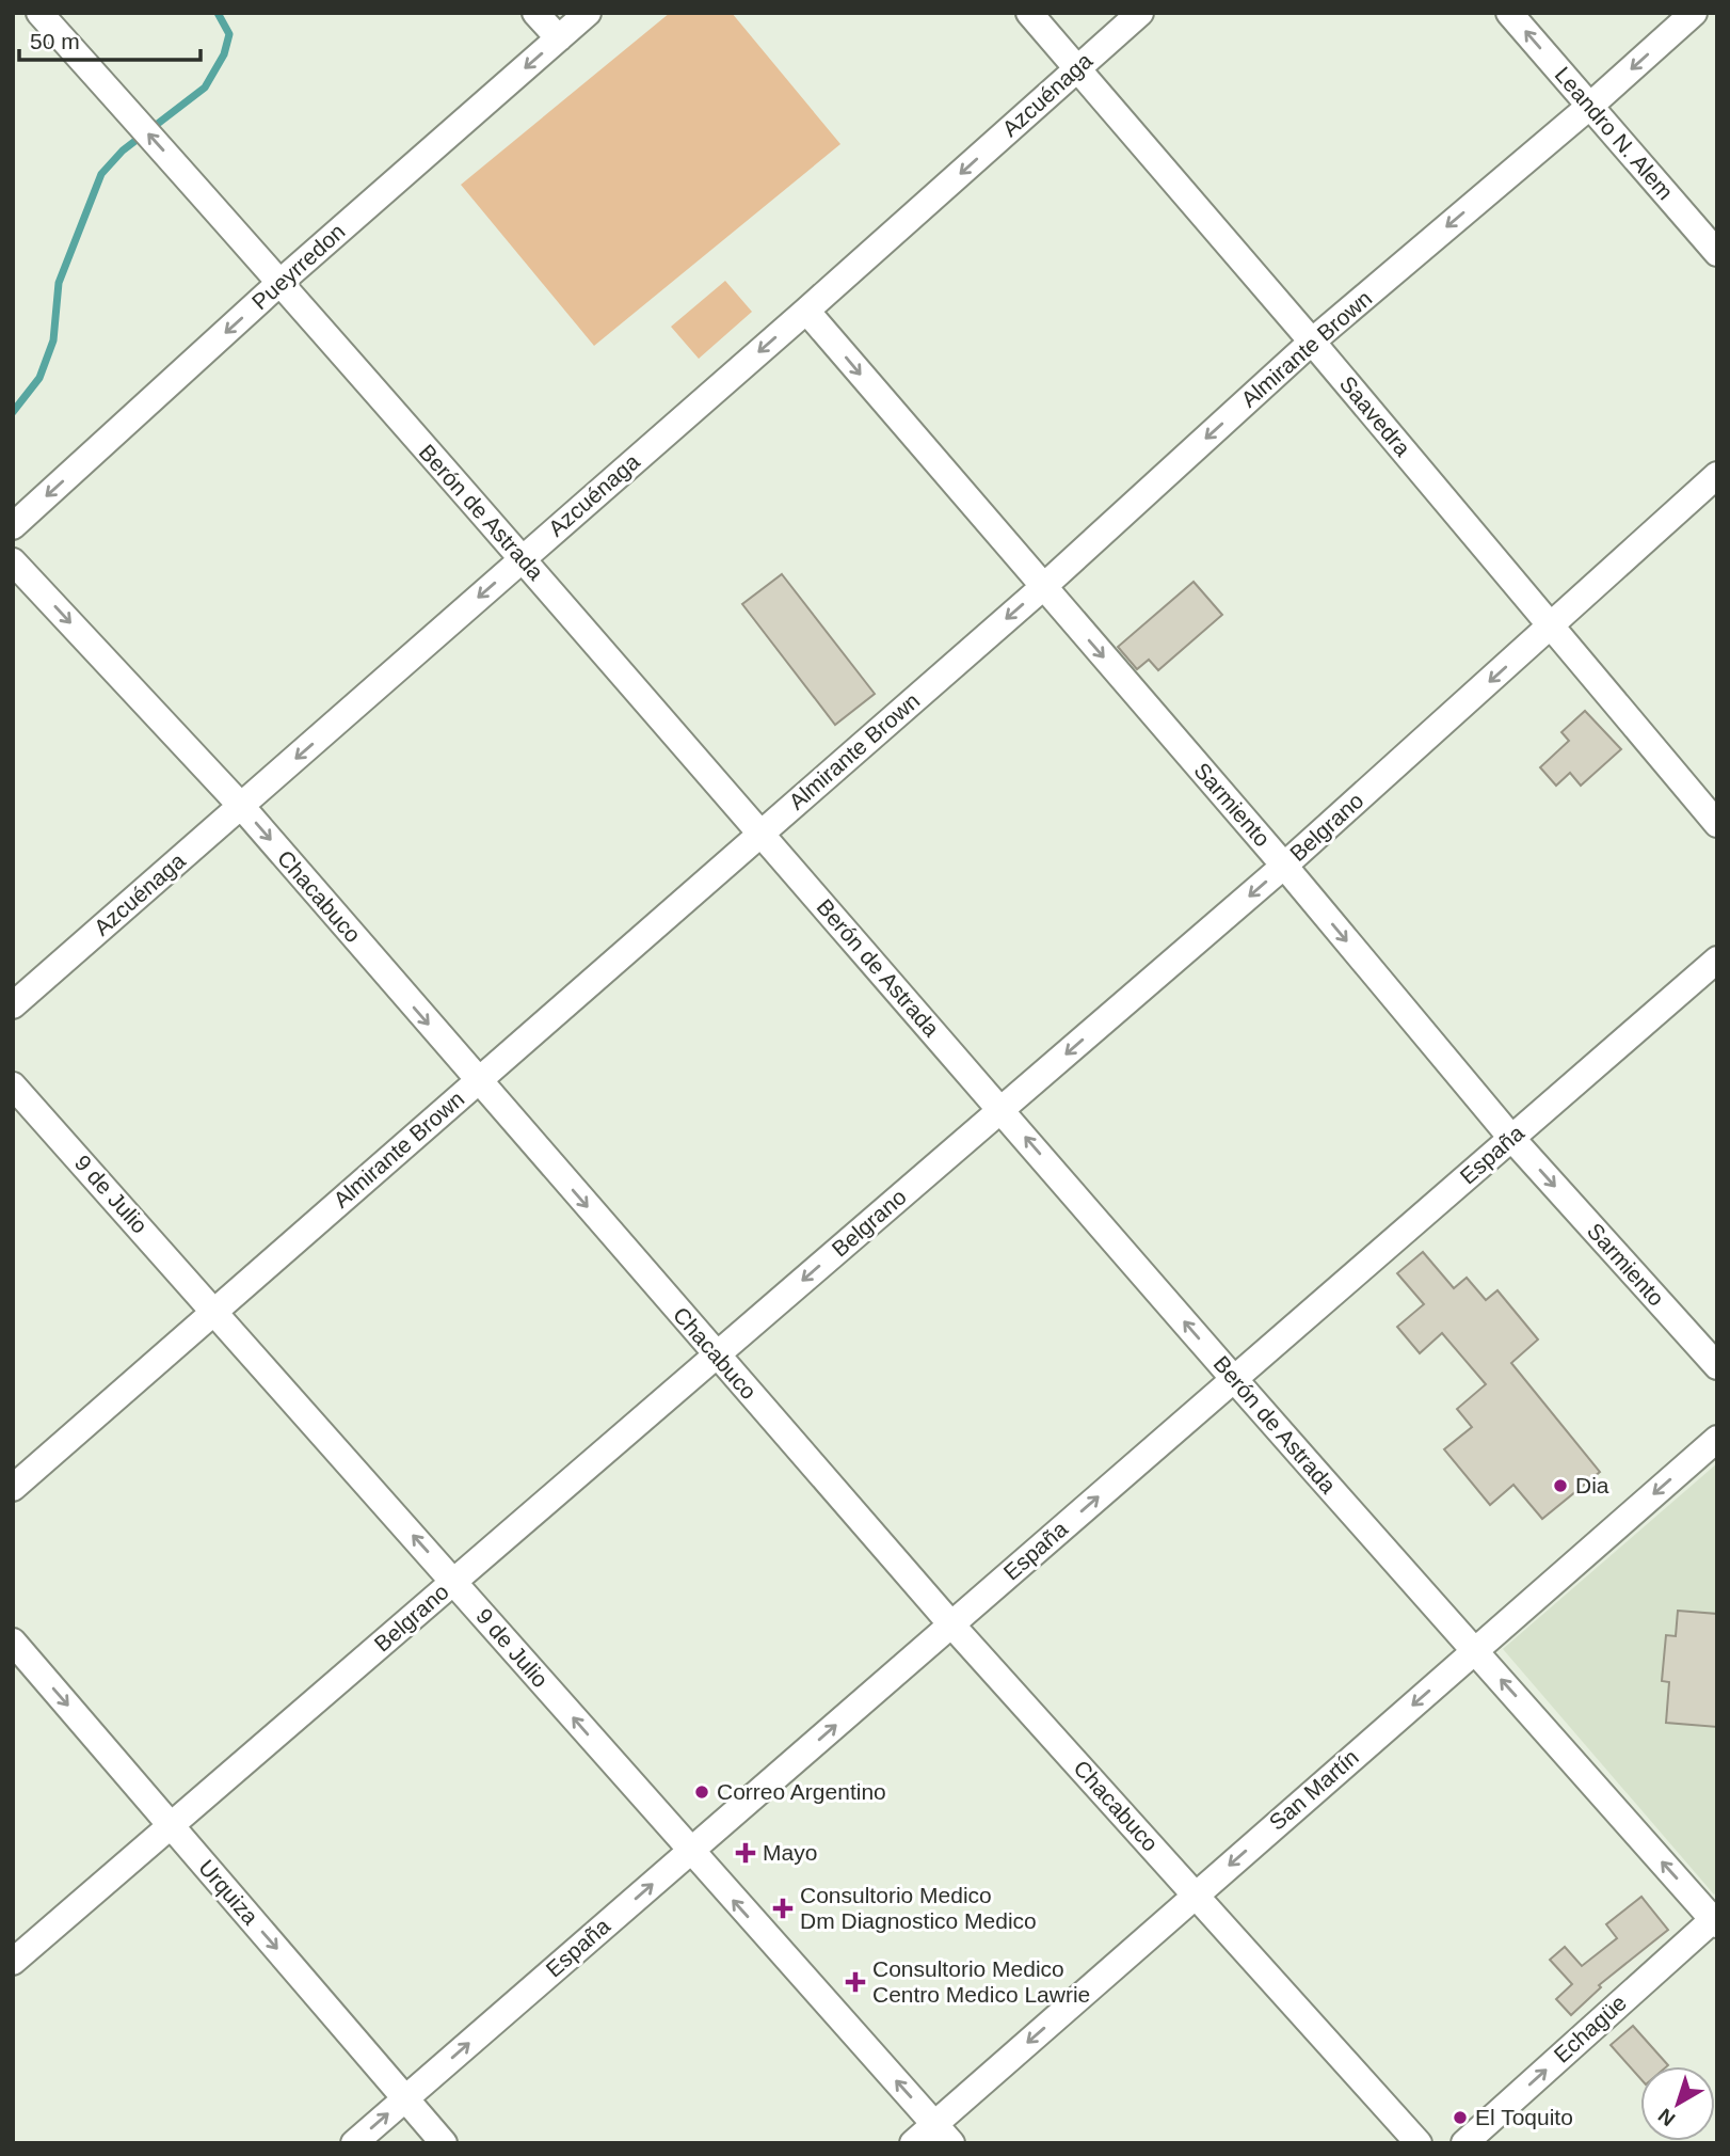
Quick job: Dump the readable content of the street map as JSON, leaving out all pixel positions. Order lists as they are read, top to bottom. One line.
{"streets":{"street":["Azcuénaga","Leandro N. Alem","Pueyrredon","Almirante Brown","Saavedra","Berón de Astrada","Sarmiento","Belgrano","Chacabuco","España","9 de Julio","San Martín","Urquiza","Echagüe"]},"crossings":[["Azcuénaga","Saavedra"],["Azcuénaga","Berón de Astrada"],["Azcuénaga","Sarmiento"],["Azcuénaga","Chacabuco"],["Leandro N. Alem","Almirante Brown"],["Pueyrredon","Berón de Astrada"],["Almirante Brown","Saavedra"],["Almirante Brown","Berón de Astrada"],["Almirante Brown","Sarmiento"],["Almirante Brown","Chacabuco"],["Almirante Brown","9 de Julio"],["Saavedra","Belgrano"],["Berón de Astrada","Belgrano"],["Berón de Astrada","España"],["Berón de Astrada","San Martín"],["Berón de Astrada","Echagüe"],["Sarmiento","Belgrano"],["Sarmiento","España"],["Belgrano","Chacabuco"],["Belgrano","9 de Julio"],["Belgrano","Urquiza"],["Chacabuco","España"],["Chacabuco","San Martín"],["España","9 de Julio"],["España","Urquiza"],["9 de Julio","San Martín"]],"one_way":["Azcuénaga","Leandro N. Alem","Pueyrredon","Almirante Brown","Berón de Astrada","Sarmiento","Belgrano","Chacabuco","España","9 de Julio","San Martín","Urquiza","Echagüe"],"places":{"other":["Dia","Correo Argentino","El Toquito"],"health":["Mayo","Consultorio Medico Dm Diagnostico Medico","Consultorio Medico Centro Medico Lawrie"]},"scale_bar":"50 m","north":"bottom left"}
